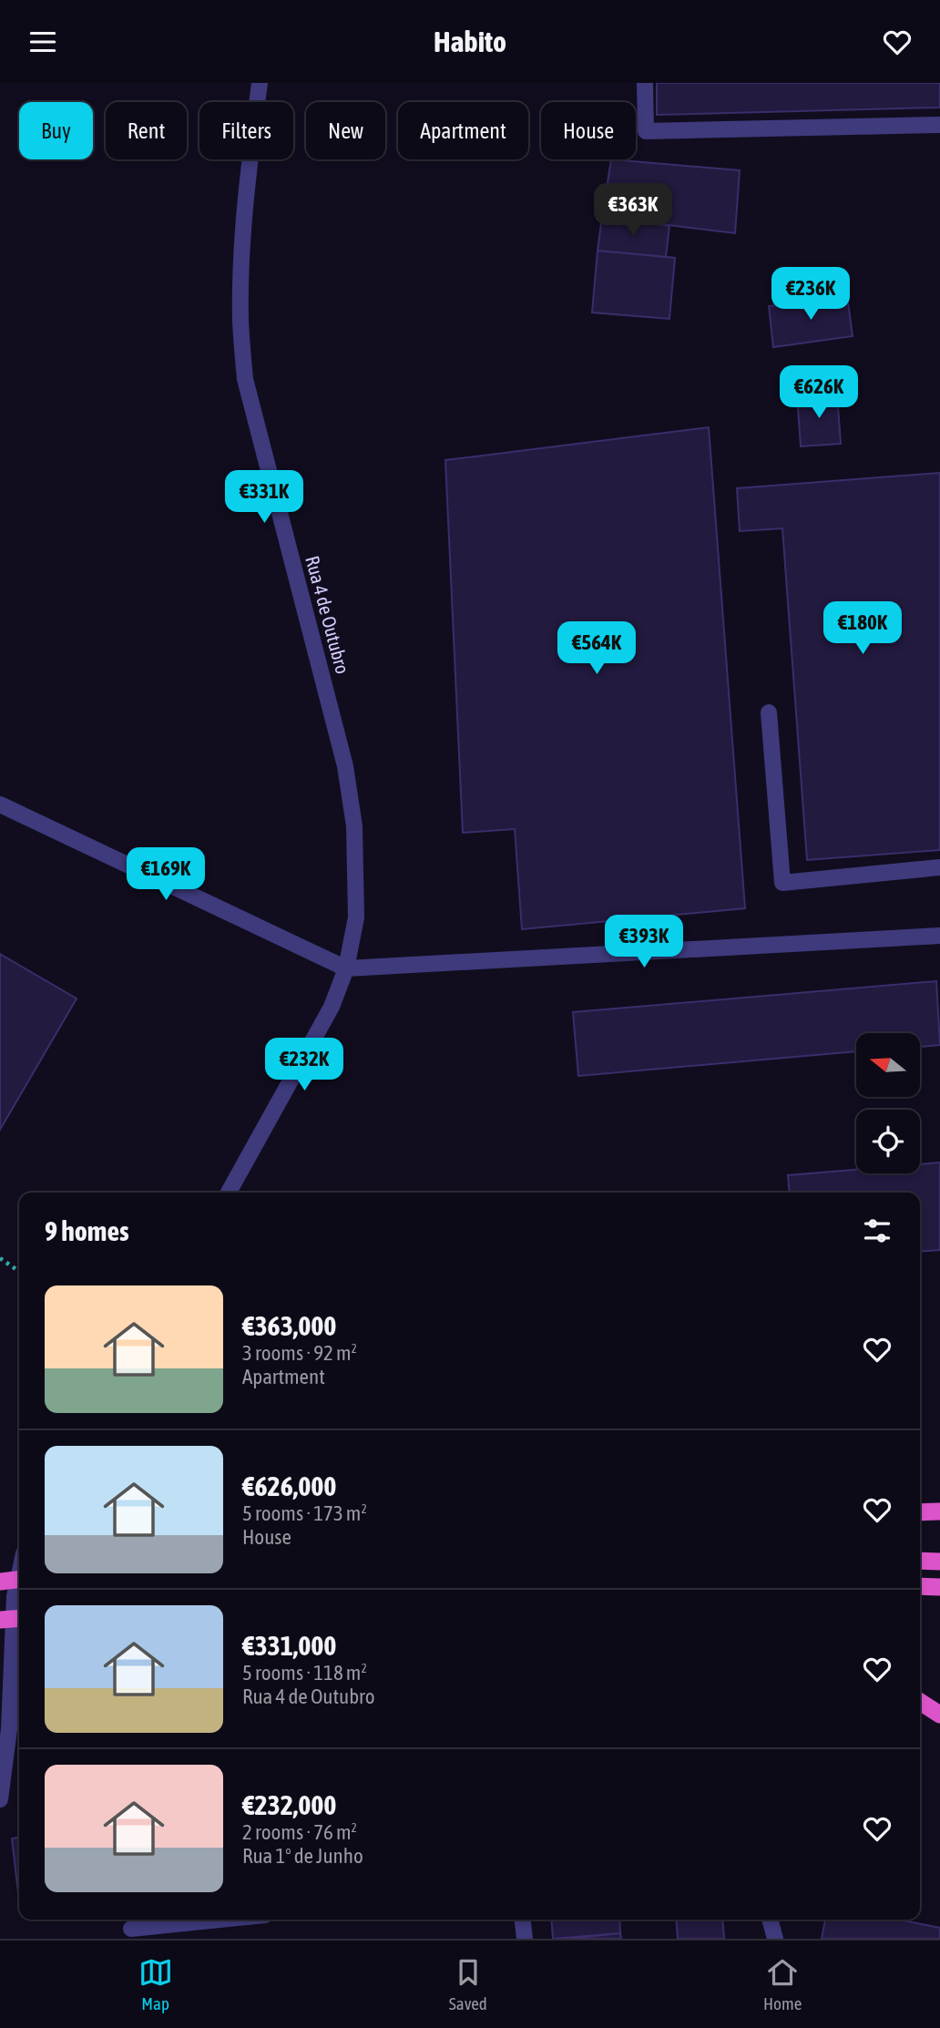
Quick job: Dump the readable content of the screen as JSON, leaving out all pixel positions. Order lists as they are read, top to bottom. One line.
{"streets":{"street":["Rua 4 de Outubro"]},"north":"left","page":{"header":"Habito","chip":["Buy","Rent","Filters","New","Apartment","House"],"price":["€363K","€236K","€626K","€331K","€180K","€564K","€169K","€393K","€232K"],"heading":"9 homes","list":[{"name":"€363,000","note":"3 rooms · 92 m² · Apartment"},{"name":"€626,000","note":"5 rooms · 173 m² · House"},{"name":"€331,000","note":"5 rooms · 118 m² · Rua 4 de Outubro"},{"name":"€232,000","note":"2 rooms · 76 m² · Rua 1º de Junho"}],"tabs":["Map","Saved","Home"]}}
